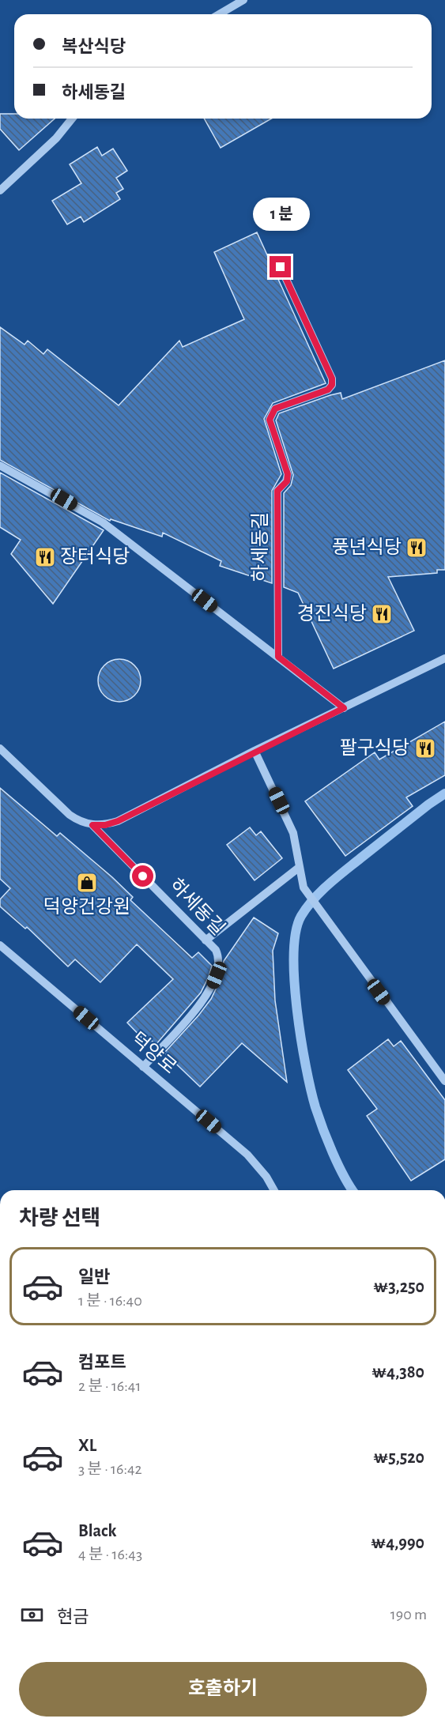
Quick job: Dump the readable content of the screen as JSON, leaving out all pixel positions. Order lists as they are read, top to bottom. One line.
{"streets":{"street":["하세동길","덕양로"]},"crossings":[["하세동길","덕양로"]],"places":{"restaurant":["풍년식당","장터식당","경진식당","팔구식당"],"shop":["덕양건강원"]},"page":{"banner":["복산식당","하세동길"],"bubble":"1 분","heading":"차량 선택","list":[{"name":"일반","note":"1 분 · 16:40","value":"₩3,250"},{"name":"컴포트","note":"2 분 · 16:41","value":"₩4,380"},{"name":"XL","note":"3 분 · 16:42","value":"₩5,520"},{"name":"Black","note":"4 분 · 16:43","value":"₩4,990"}],"pay":["현금","190 m"],"buttons":"호출하기"}}
